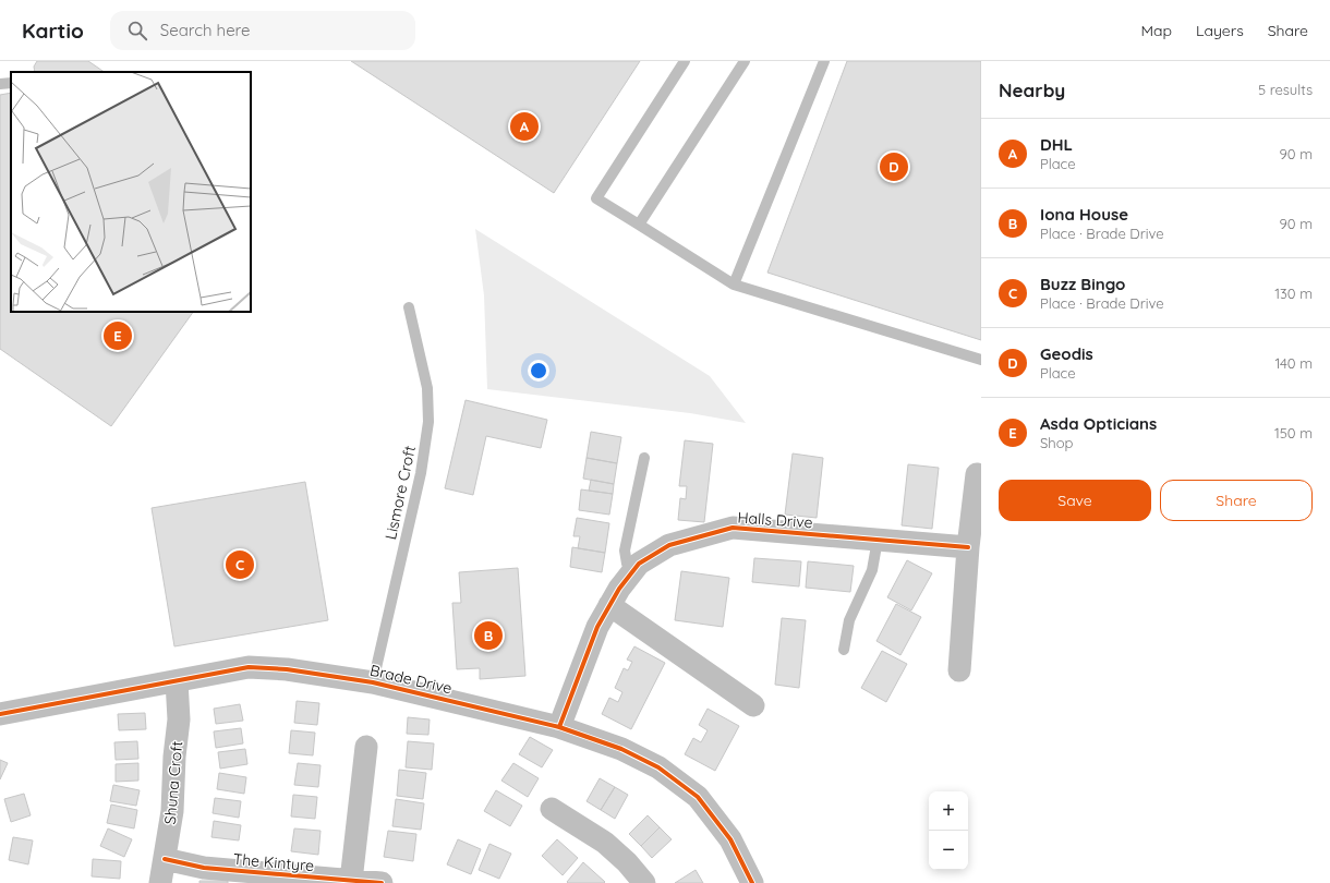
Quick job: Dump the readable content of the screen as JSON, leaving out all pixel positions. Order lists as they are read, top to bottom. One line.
{"streets":{"street":["Halls Drive","Brade Drive","Shuna Croft","The Kintyre"],"lane":["Lismore Croft"]},"crossings":[["Lismore Croft","Brade Drive"],["Halls Drive","Brade Drive"],["Brade Drive","Shuna Croft"],["Shuna Croft","The Kintyre"]],"page":{"header":"Kartio","search":"Search here","nav":["Map","Layers","Share"],"heading":["Nearby","5 results"],"pins":["A","D","E","C","B"],"list":[{"mark":"A","name":"DHL","note":"Place","value":"90 m"},{"mark":"B","name":"Iona House","note":"Place · Brade Drive","value":"90 m"},{"mark":"C","name":"Buzz Bingo","note":"Place · Brade Drive","value":"130 m"},{"mark":"D","name":"Geodis","note":"Place","value":"140 m"},{"mark":"E","name":"Asda Opticians","note":"Shop","value":"150 m"}],"buttons":["Save","Share"],"map_buttons":["+","−"]}}
